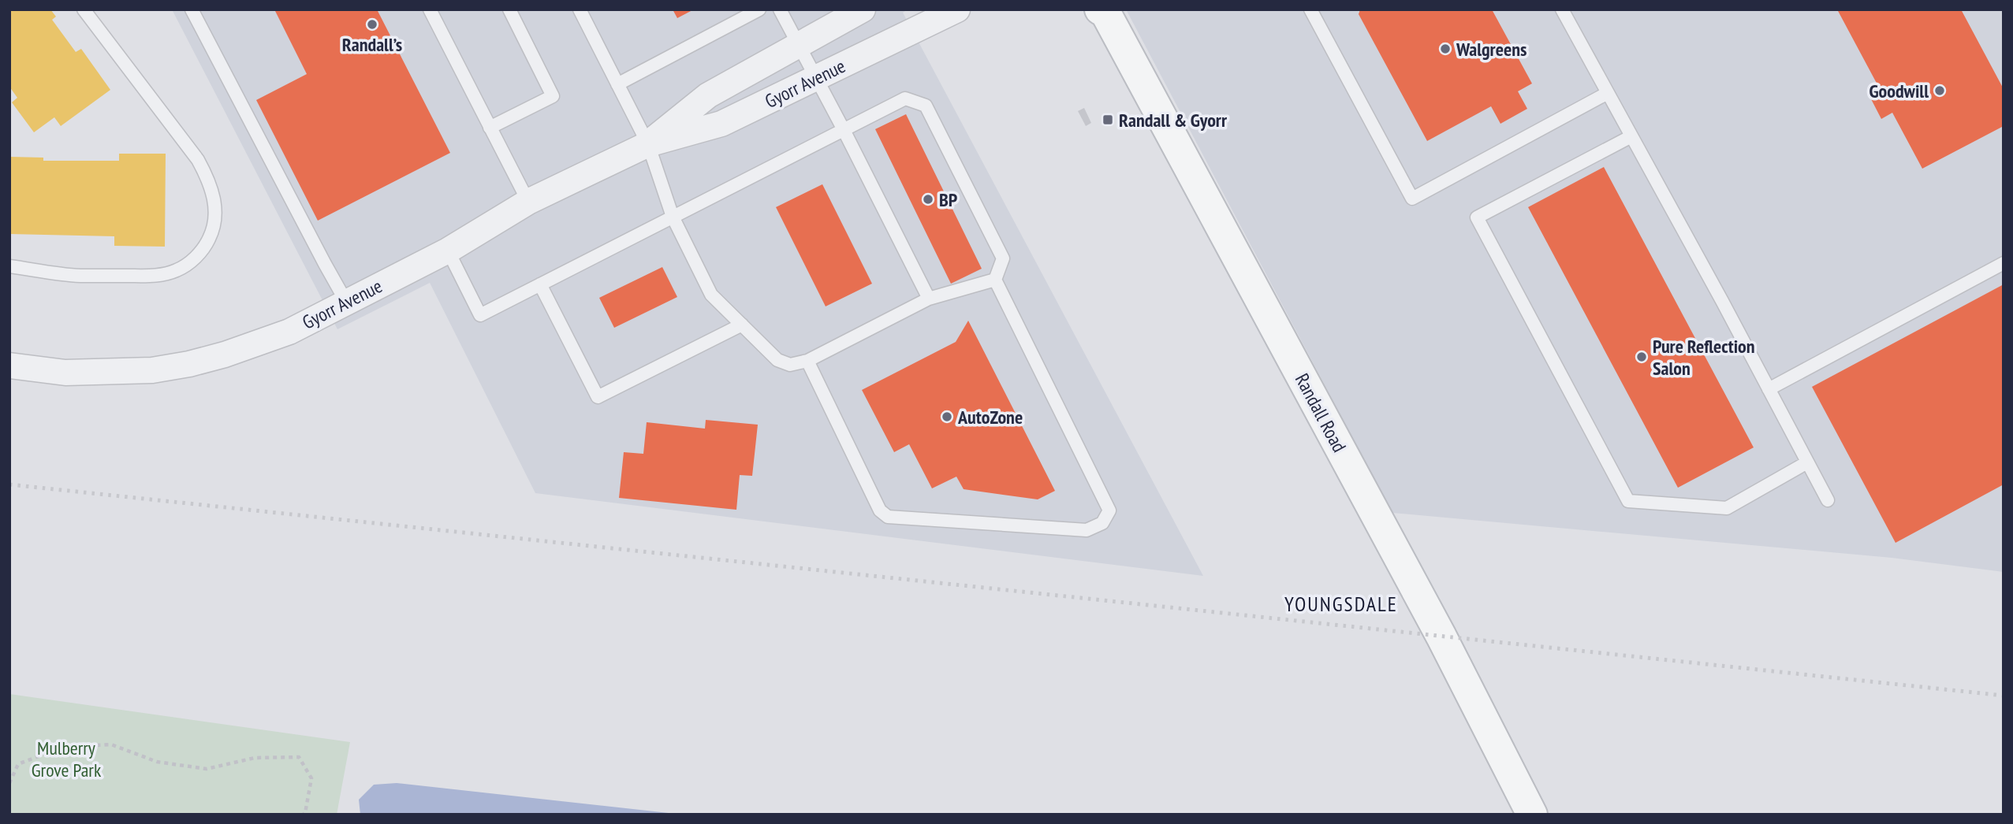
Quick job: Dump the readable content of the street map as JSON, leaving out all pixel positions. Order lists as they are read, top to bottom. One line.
{"streets":{"main road":["Randall Road"],"street":["Gyorr Avenue"]},"districts":["YOUNGSDALE"],"parks":["Mulberry Grove Park"],"places":{"other":["Randall’s","Walgreens","Goodwill","BP","Pure Reflection Salon","AutoZone"],"transit":["Randall & Gyorr"]}}
